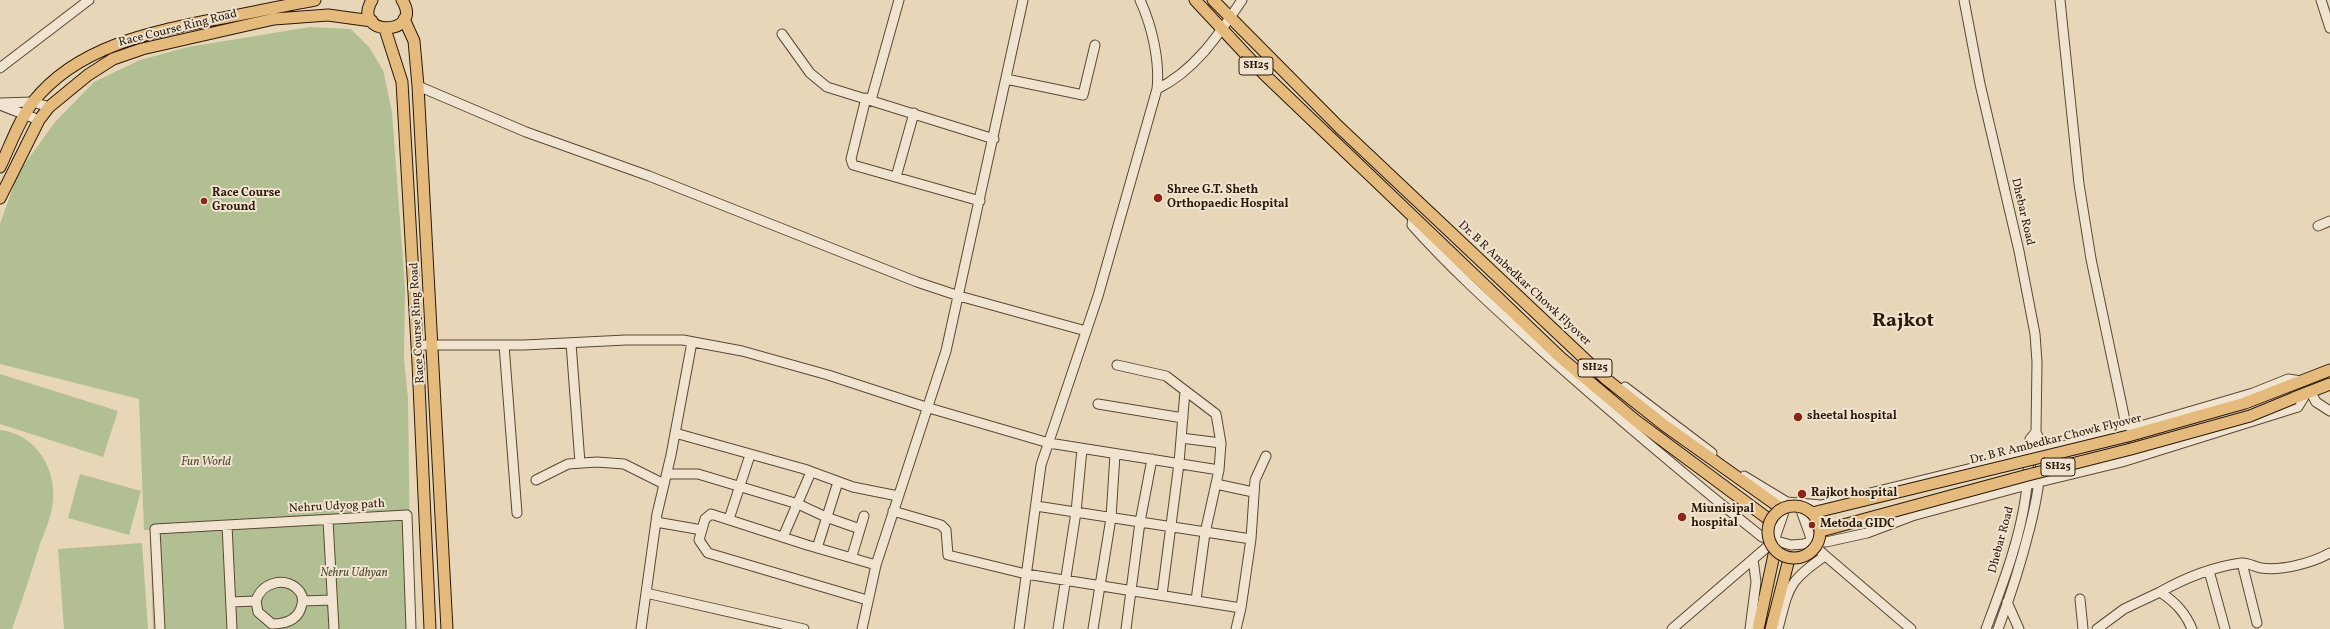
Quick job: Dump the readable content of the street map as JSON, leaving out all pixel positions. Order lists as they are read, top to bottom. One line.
{"streets":{"main road":["Race Course Ring Road","SH25","Dr. B R Ambedkar Chowk Flyover"],"street":["Dhebar Road","Nehru Udyog path"]},"crossings":[["SH25","Dr. B R Ambedkar Chowk Flyover"]],"districts":["Rajkot"],"parks":["Fun World","Nehru Udhyan"],"places":["Shree G.T. Sheth Orthopaedic Hospital","Race Course Ground","sheetal hospital","Rajkot hospital","Miunisipal hospital","Metoda GIDC"]}
